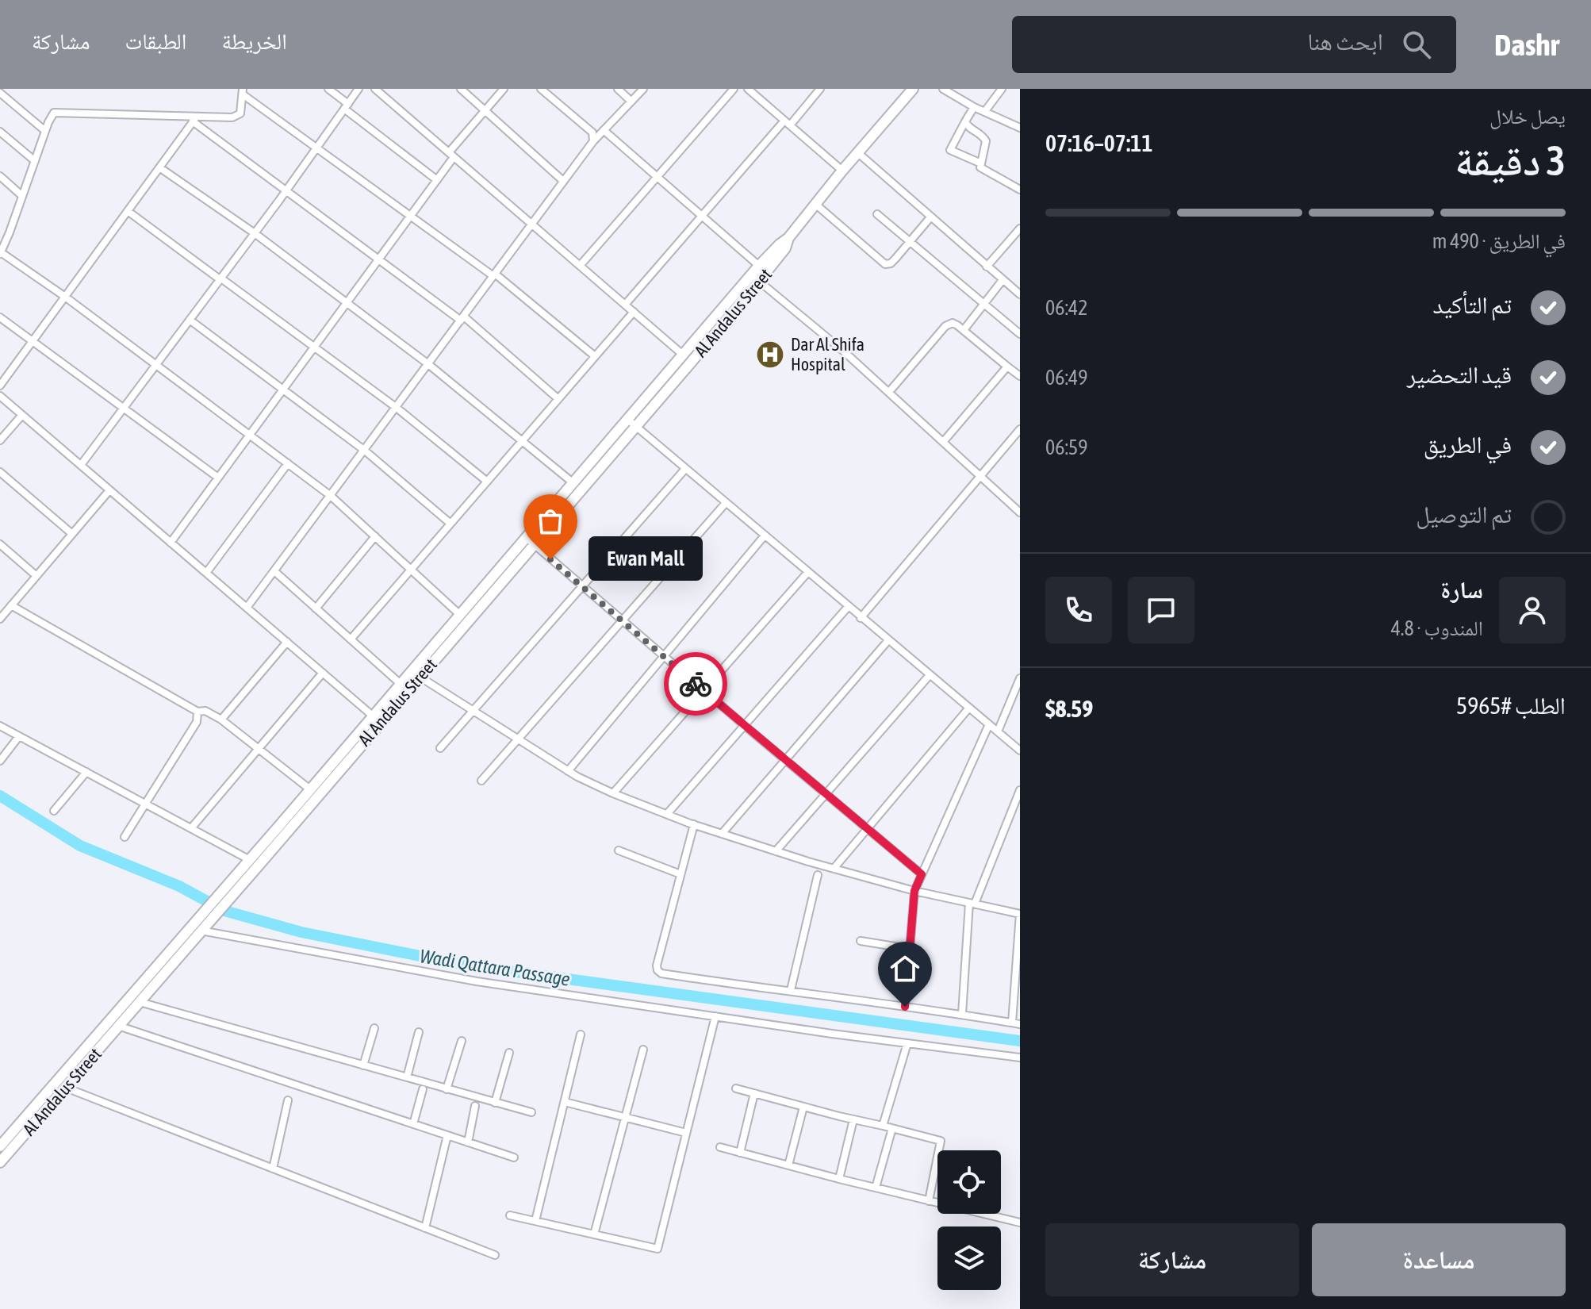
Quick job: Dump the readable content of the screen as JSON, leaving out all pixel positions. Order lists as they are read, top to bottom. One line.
{"streets":{"main road":["Al Andalus Street"]},"water":["Wadi Qattara Passage"],"places":{"hospital":["Dar Al Shifa Hospital"],"other":["Ewan Mall"]},"page":{"header":"Dashr","search":"ابحث هنا","nav":["الخريطة","الطبقات","مشاركة"],"heading":["3 دقيقة","يصل خلال","07:11–07:16"],"panel":["سارة","المندوب · 4.8","الطلب #5965","$8.59"],"bar":"في الطريق · 490 m","list":[["تم التأكيد","06:42"],["قيد التحضير","06:49"],["في الطريق","06:59"],"تم التوصيل"],"bubble":"Ewan Mall","buttons":["مساعدة","مشاركة"]}}
